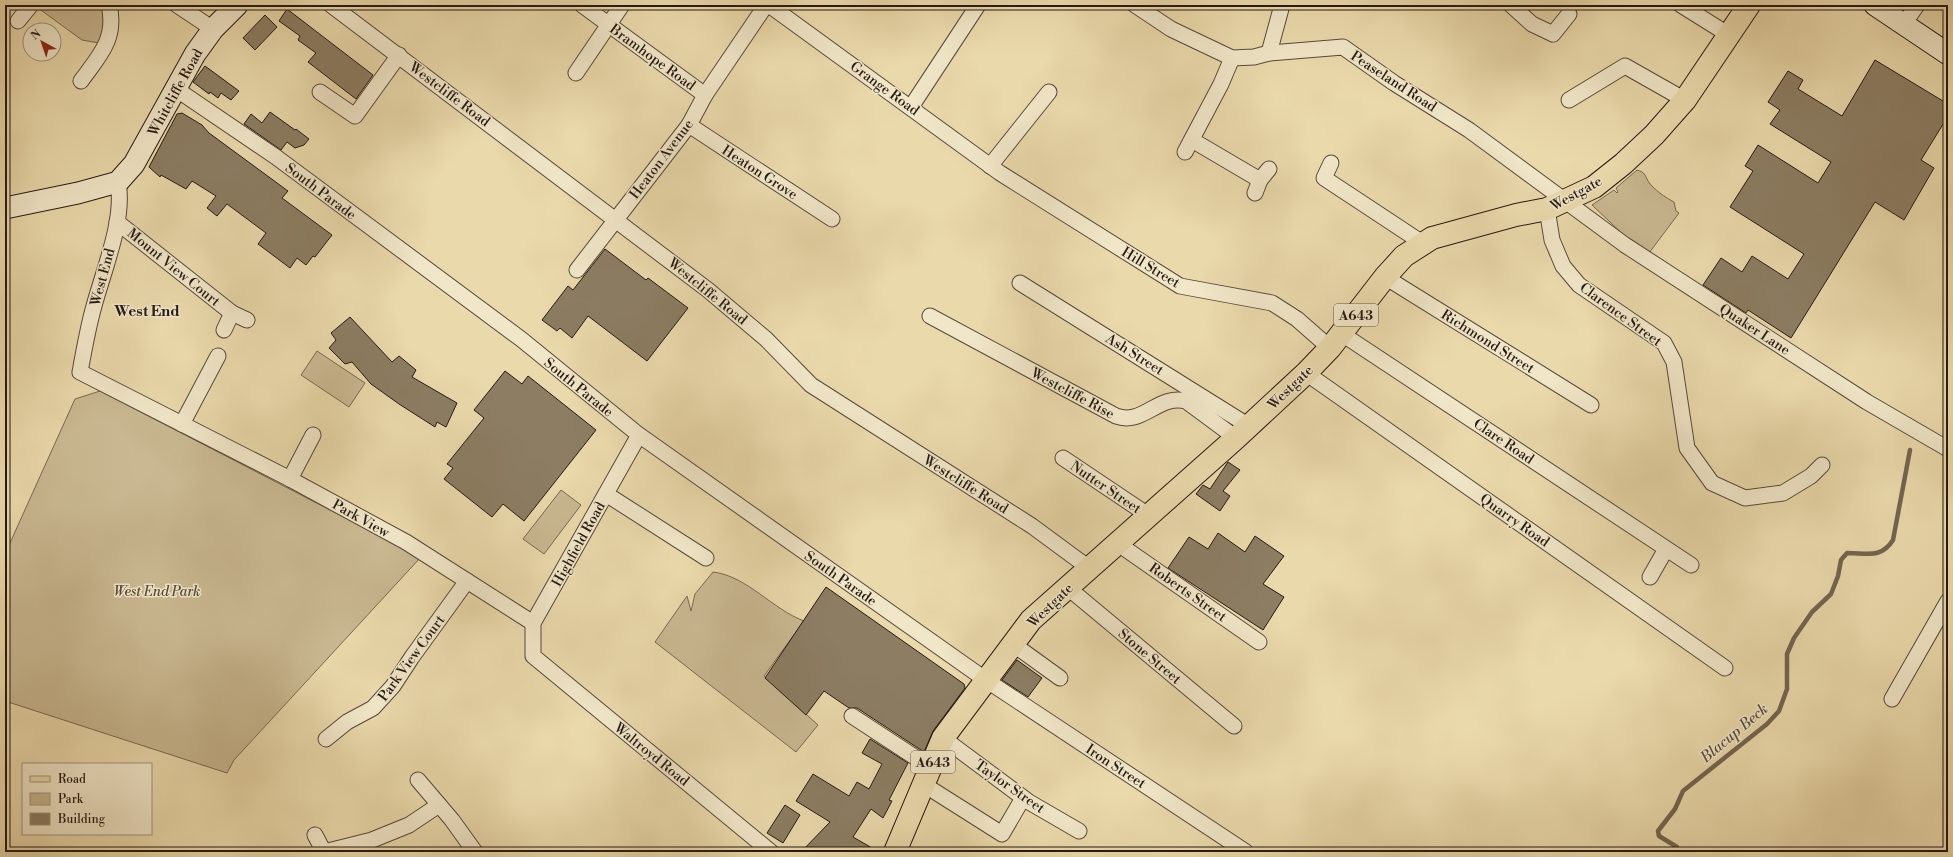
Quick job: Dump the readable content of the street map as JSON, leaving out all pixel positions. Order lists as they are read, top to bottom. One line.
{"streets":{"main road":["Whitcliffe Road","Westgate","A643"],"street":["Bramhope Road","Peaseland Road","Grange Road","Westcliffe Road","Heaton Avenue","Heaton Grove","South Parade","Mount View Court","Hill Street","West End","Clarence Street","Quaker Lane","Richmond Street","Ash Street","Westcliffe Rise","Clare Road","Nutter Street","Park View","Quarry Road","Highfield Road","Roberts Street","Stone Street","Park View Court","Waltroyd Road","Iron Street","Taylor Street"]},"crossings":[["Bramhope Road","Heaton Avenue"],["Peaseland Road","Westgate"],["Peaseland Road","Quaker Lane"],["Grange Road","Hill Street"],["Whitcliffe Road","South Parade"],["Whitcliffe Road","West End"],["Westcliffe Road","Heaton Avenue"],["Westcliffe Road","Westgate"],["Heaton Avenue","Heaton Grove"],["South Parade","Westgate"],["South Parade","Highfield Road"],["South Parade","Iron Street"],["Westgate","Hill Street"],["Westgate","Clarence Street"],["Westgate","Quaker Lane"],["Westgate","Richmond Street"],["Westgate","Ash Street"],["Westgate","Westcliffe Rise"],["Westgate","Clare Road"],["Westgate","Nutter Street"],["Westgate","Quarry Road"],["Westgate","Roberts Street"],["Westgate","Stone Street"],["Westgate","Iron Street"],["Westgate","Taylor Street"],["Mount View Court","West End"],["Hill Street","Clare Road"],["West End","Park View"],["Ash Street","Westcliffe Rise"],["Park View","Highfield Road"],["Park View","Park View Court"],["Highfield Road","Waltroyd Road"]],"districts":["West End"],"water":["Blacup Beck"],"parks":["West End Park"],"legend":["Road","Park","Building"],"north":"top left"}
